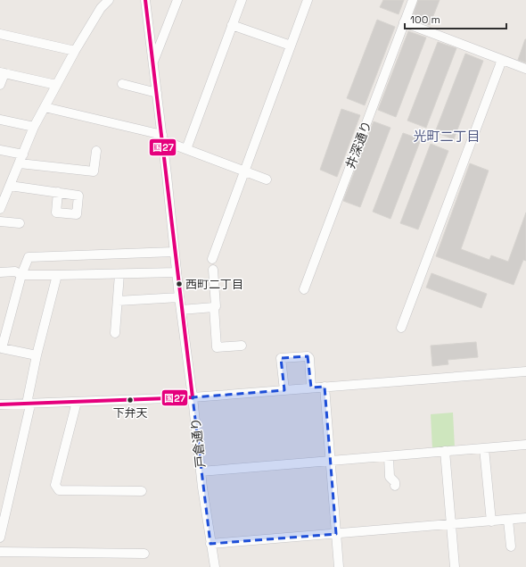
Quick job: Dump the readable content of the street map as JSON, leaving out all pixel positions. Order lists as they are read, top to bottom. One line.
{"streets":{"street":["井深通り","戸倉通り"]},"districts":["光町二丁目"],"places":["西町二丁目","下弁天"],"lines":["transit line 国27"],"scale_bar":"100 m"}
